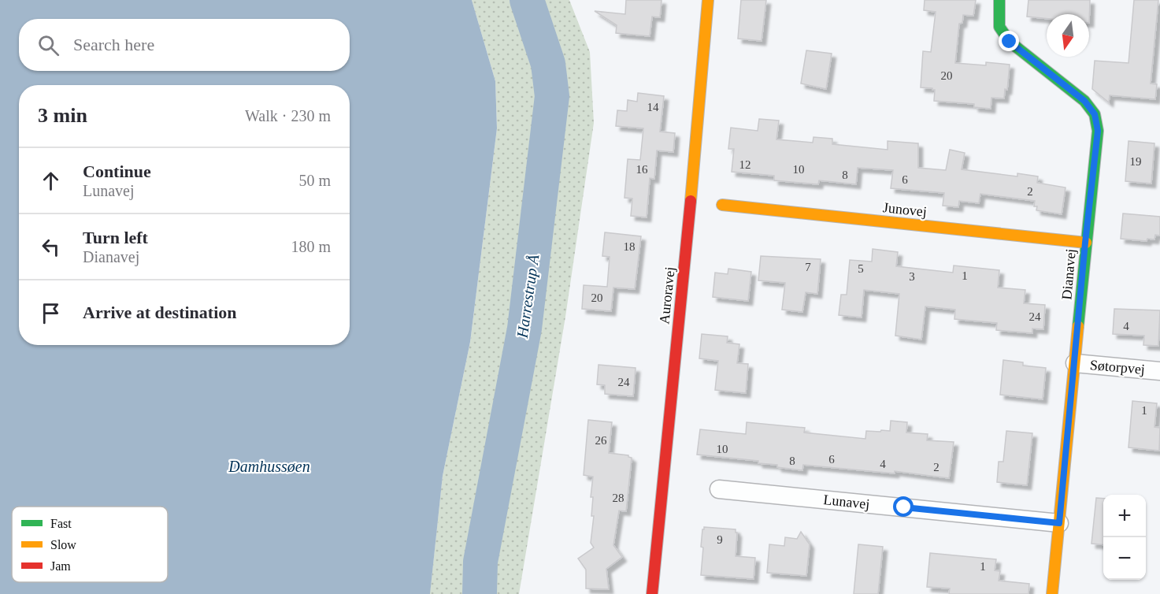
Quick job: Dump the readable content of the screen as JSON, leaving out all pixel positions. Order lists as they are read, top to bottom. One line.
{"streets":{"street":["Junovej","Dianavej","Auroravej","Søtorpvej","Lunavej"]},"crossings":[["Junovej","Dianavej"],["Dianavej","Søtorpvej"],["Dianavej","Lunavej"]],"water":["Harrestrup Å","Damhussøen"],"house_numbers":["20","14","19","12","16","10","8","6","2","18","7","5","1","3","20","24","4","24","1","26","10","6","8","4","2","28","9","1"],"legend":["Fast","Slow","Jam"],"north":"bottom","page":{"search":"Search here","heading":["3 min","Walk · 230 m"],"list":[["Continue","Lunavej","50 m"],["Turn left","Dianavej","180 m"],"Arrive at destination"],"map_buttons":["+","−"]}}
